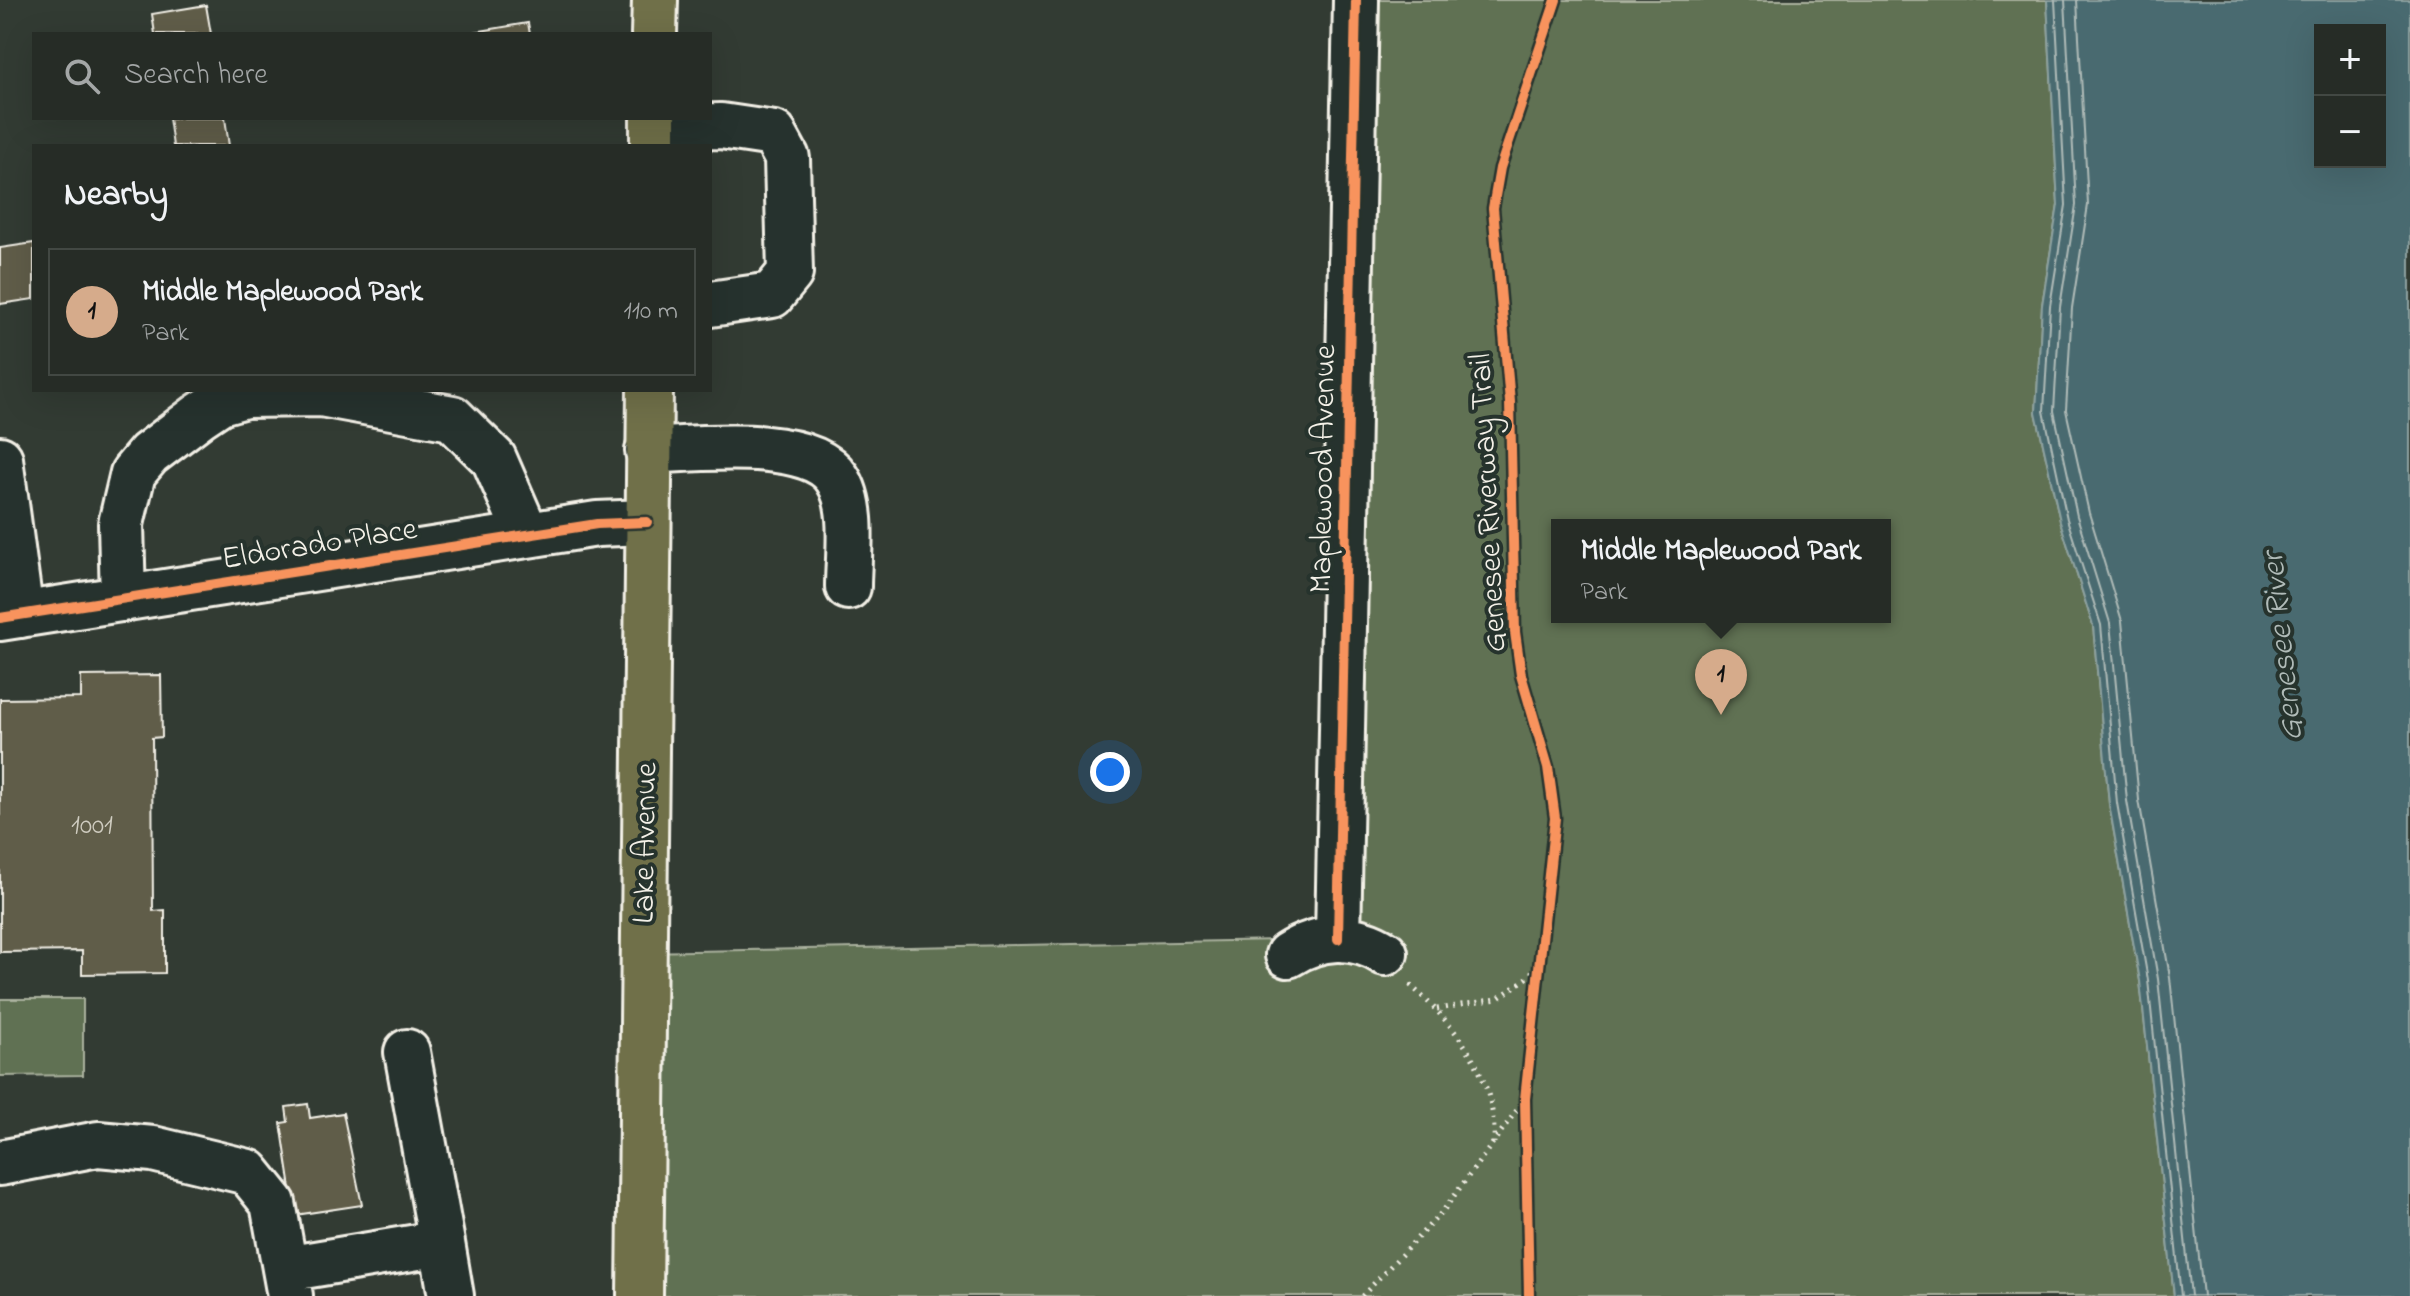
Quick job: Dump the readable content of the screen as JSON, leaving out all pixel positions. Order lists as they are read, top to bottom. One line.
{"streets":{"main road":["Lake Avenue"],"street":["Maplewood Avenue","Eldorado Place"],"cycle path":["Genesee Riverway Trail"]},"crossings":[["Eldorado Place","Lake Avenue"]],"water":["Genesee River"],"house_numbers":["1001"],"page":{"map_buttons":["+","−"],"search":"Search here","heading":"Nearby","list":[{"mark":"1","name":"Middle Maplewood Park","note":"Park","value":"110 m"}],"popup":["Middle Maplewood Park","Park"],"pins":"1"}}
